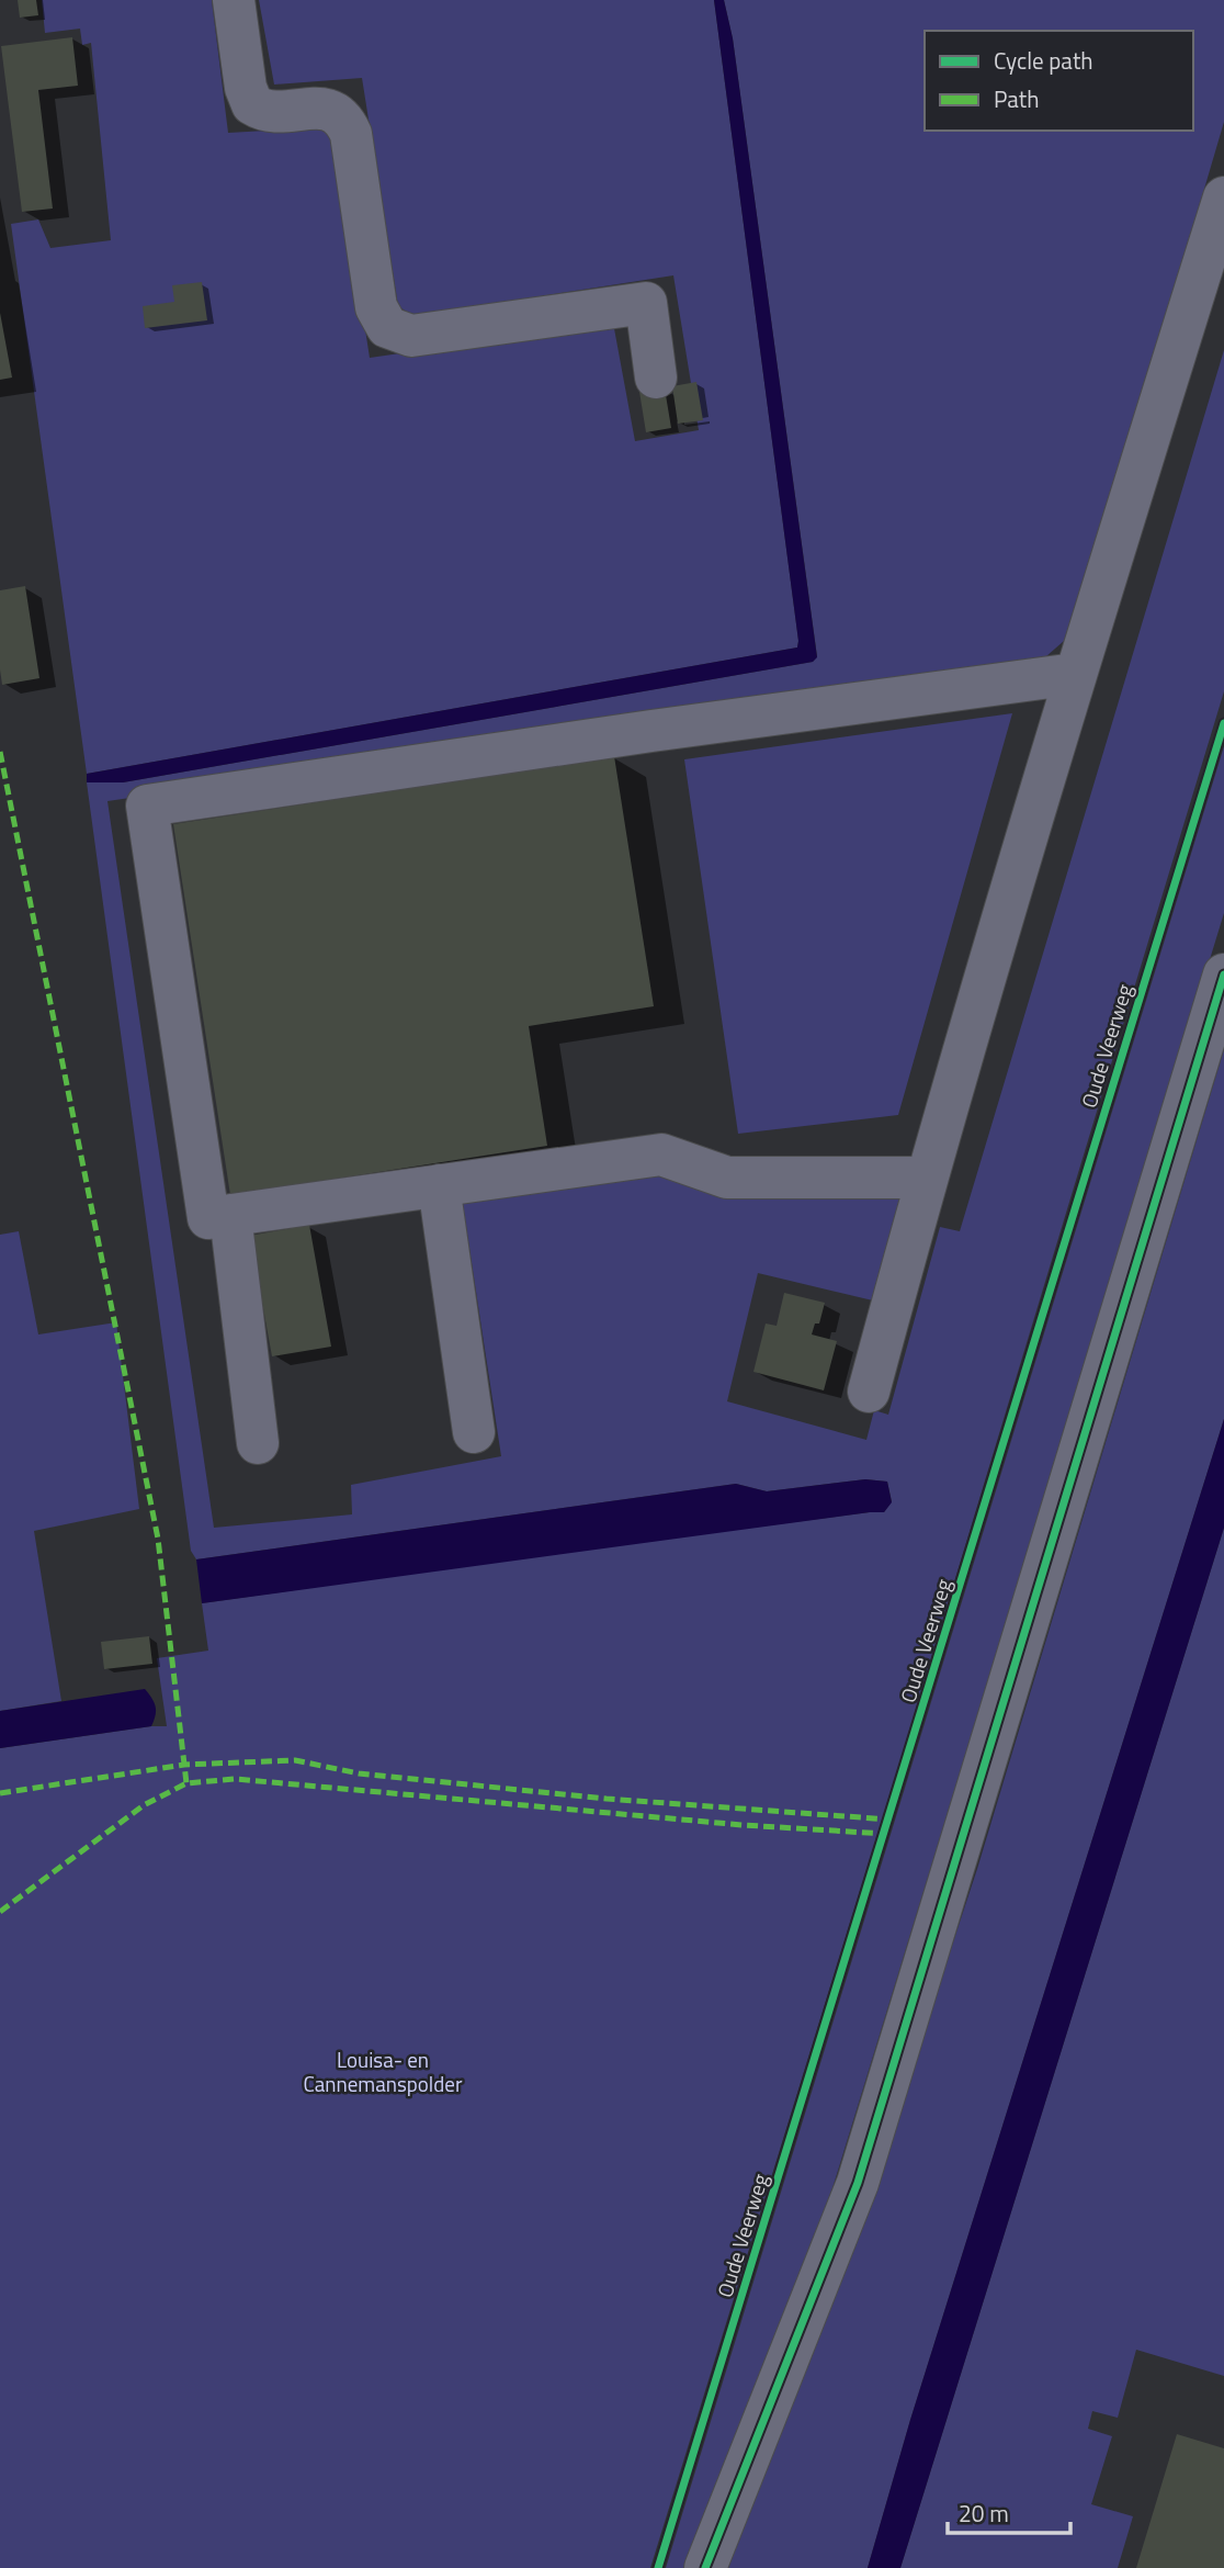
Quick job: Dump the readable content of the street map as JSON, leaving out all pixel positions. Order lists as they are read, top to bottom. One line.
{"streets":{"cycle path":["Oude Veerweg"]},"parks":["Louisa- en Cannemanspolder"],"legend":["Cycle path","Path"],"scale_bar":"20 m"}
